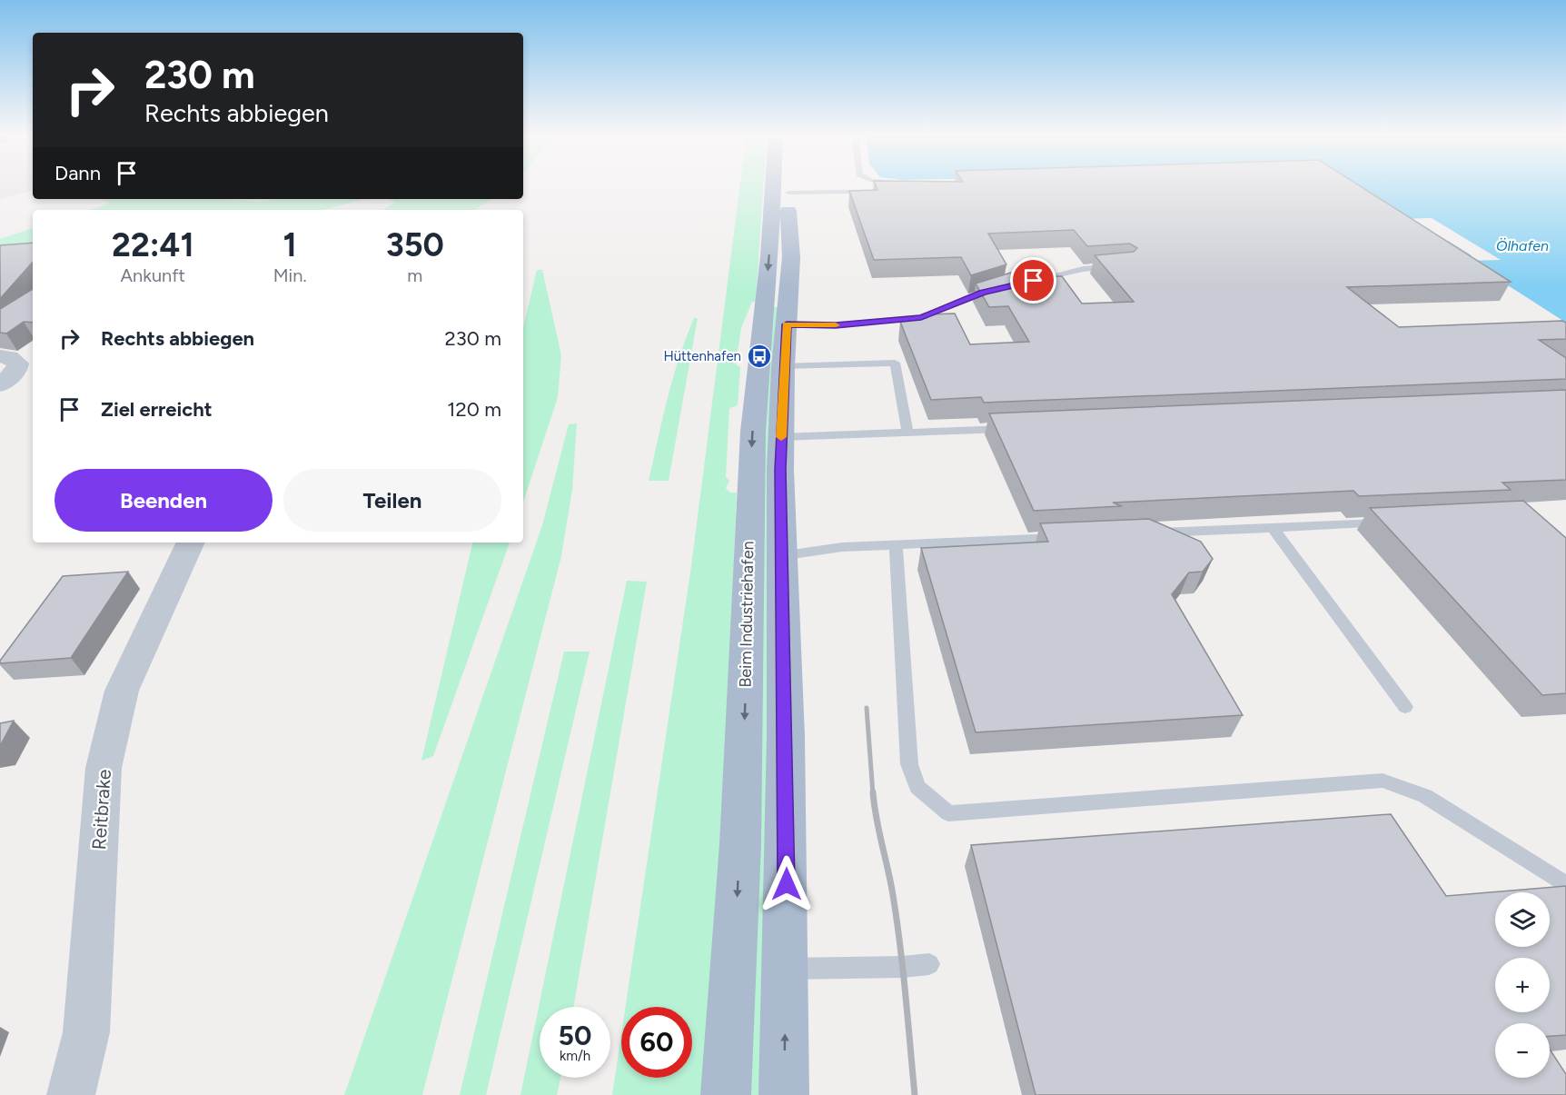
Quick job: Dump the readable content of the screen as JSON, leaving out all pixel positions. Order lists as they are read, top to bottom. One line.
{"streets":{"main road":["Beim Industriehafen"],"street":["Reitbrake"]},"water":["Ölhafen"],"places":{"bus stop":["Hüttenhafen"]},"page":{"turn":["230 m","Rechts abbiegen"],"then":"Dann","eta":["22:41","Ankunft","1","Min.","350","m"],"list":[{"name":"Rechts abbiegen","value":"230 m"},{"name":"Ziel erreicht","value":"120 m"}],"buttons":["Beenden","Teilen"],"map_buttons":["+","−"],"speed":"50 km/h","limit":"60"}}
